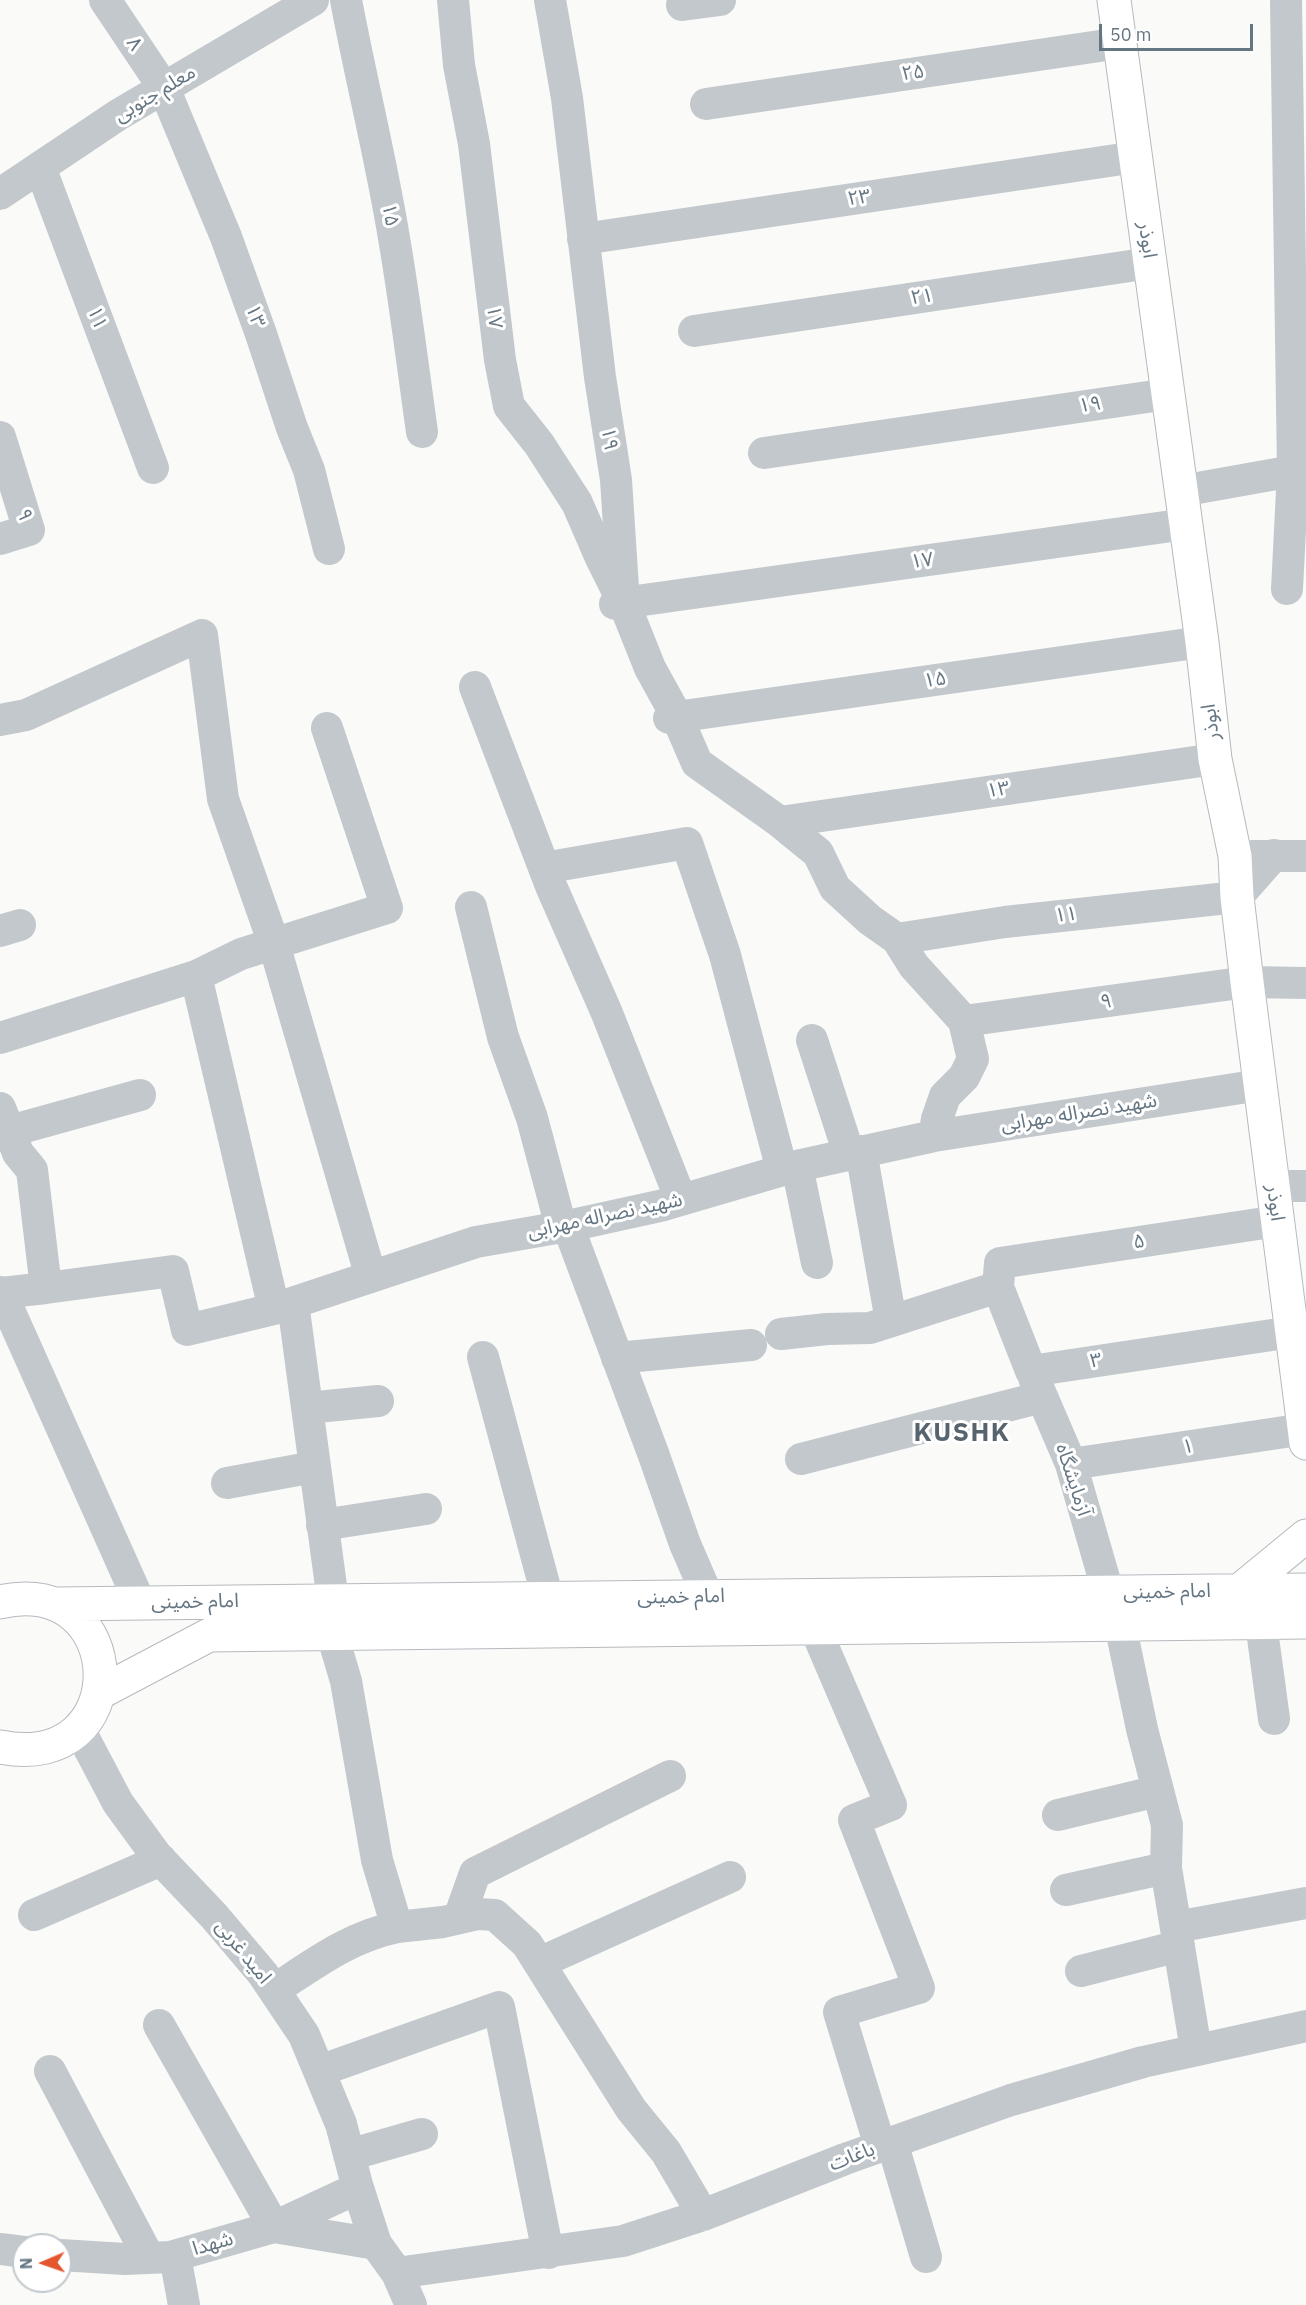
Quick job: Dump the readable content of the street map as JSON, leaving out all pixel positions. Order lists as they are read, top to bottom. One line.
{"streets":{"main road":["ابوذر","امام خمینی"],"street":["۸","۲۵","معلم جنوبی","۲۳","۱۵","۲۱","۱۳","۱۷","۱۱","۱۹","۹","شهید نصراله مهرابی","۵","۳","۱","آزمایشگاه","امید غربی","باغات","شهدا"]},"crossings":[["۸","معلم جنوبی"],["۸","۱۳"],["۲۵","ابوذر"],["معلم جنوبی","۱۳"],["معلم جنوبی","۱۱"],["۲۳","ابوذر"],["۲۳","۱۹"],["۱۵","ابوذر"],["۱۵","۱۹"],["ابوذر","۲۱"],["ابوذر","۱۳"],["ابوذر","۱۷"],["ابوذر","۱۱"],["ابوذر","۱۹"],["ابوذر","۹"],["ابوذر","شهید نصراله مهرابی"],["ابوذر","۵"],["ابوذر","۳"],["ابوذر","۱"],["۱۳","۱۹"],["۱۷","۱۹"],["۱۱","۱۹"],["۳","آزمایشگاه"],["۱","آزمایشگاه"],["آزمایشگاه","امام خمینی"],["امید غربی","باغات"],["امید غربی","شهدا"]],"districts":["KUSHK"],"scale_bar":"50 m","north":"left"}
